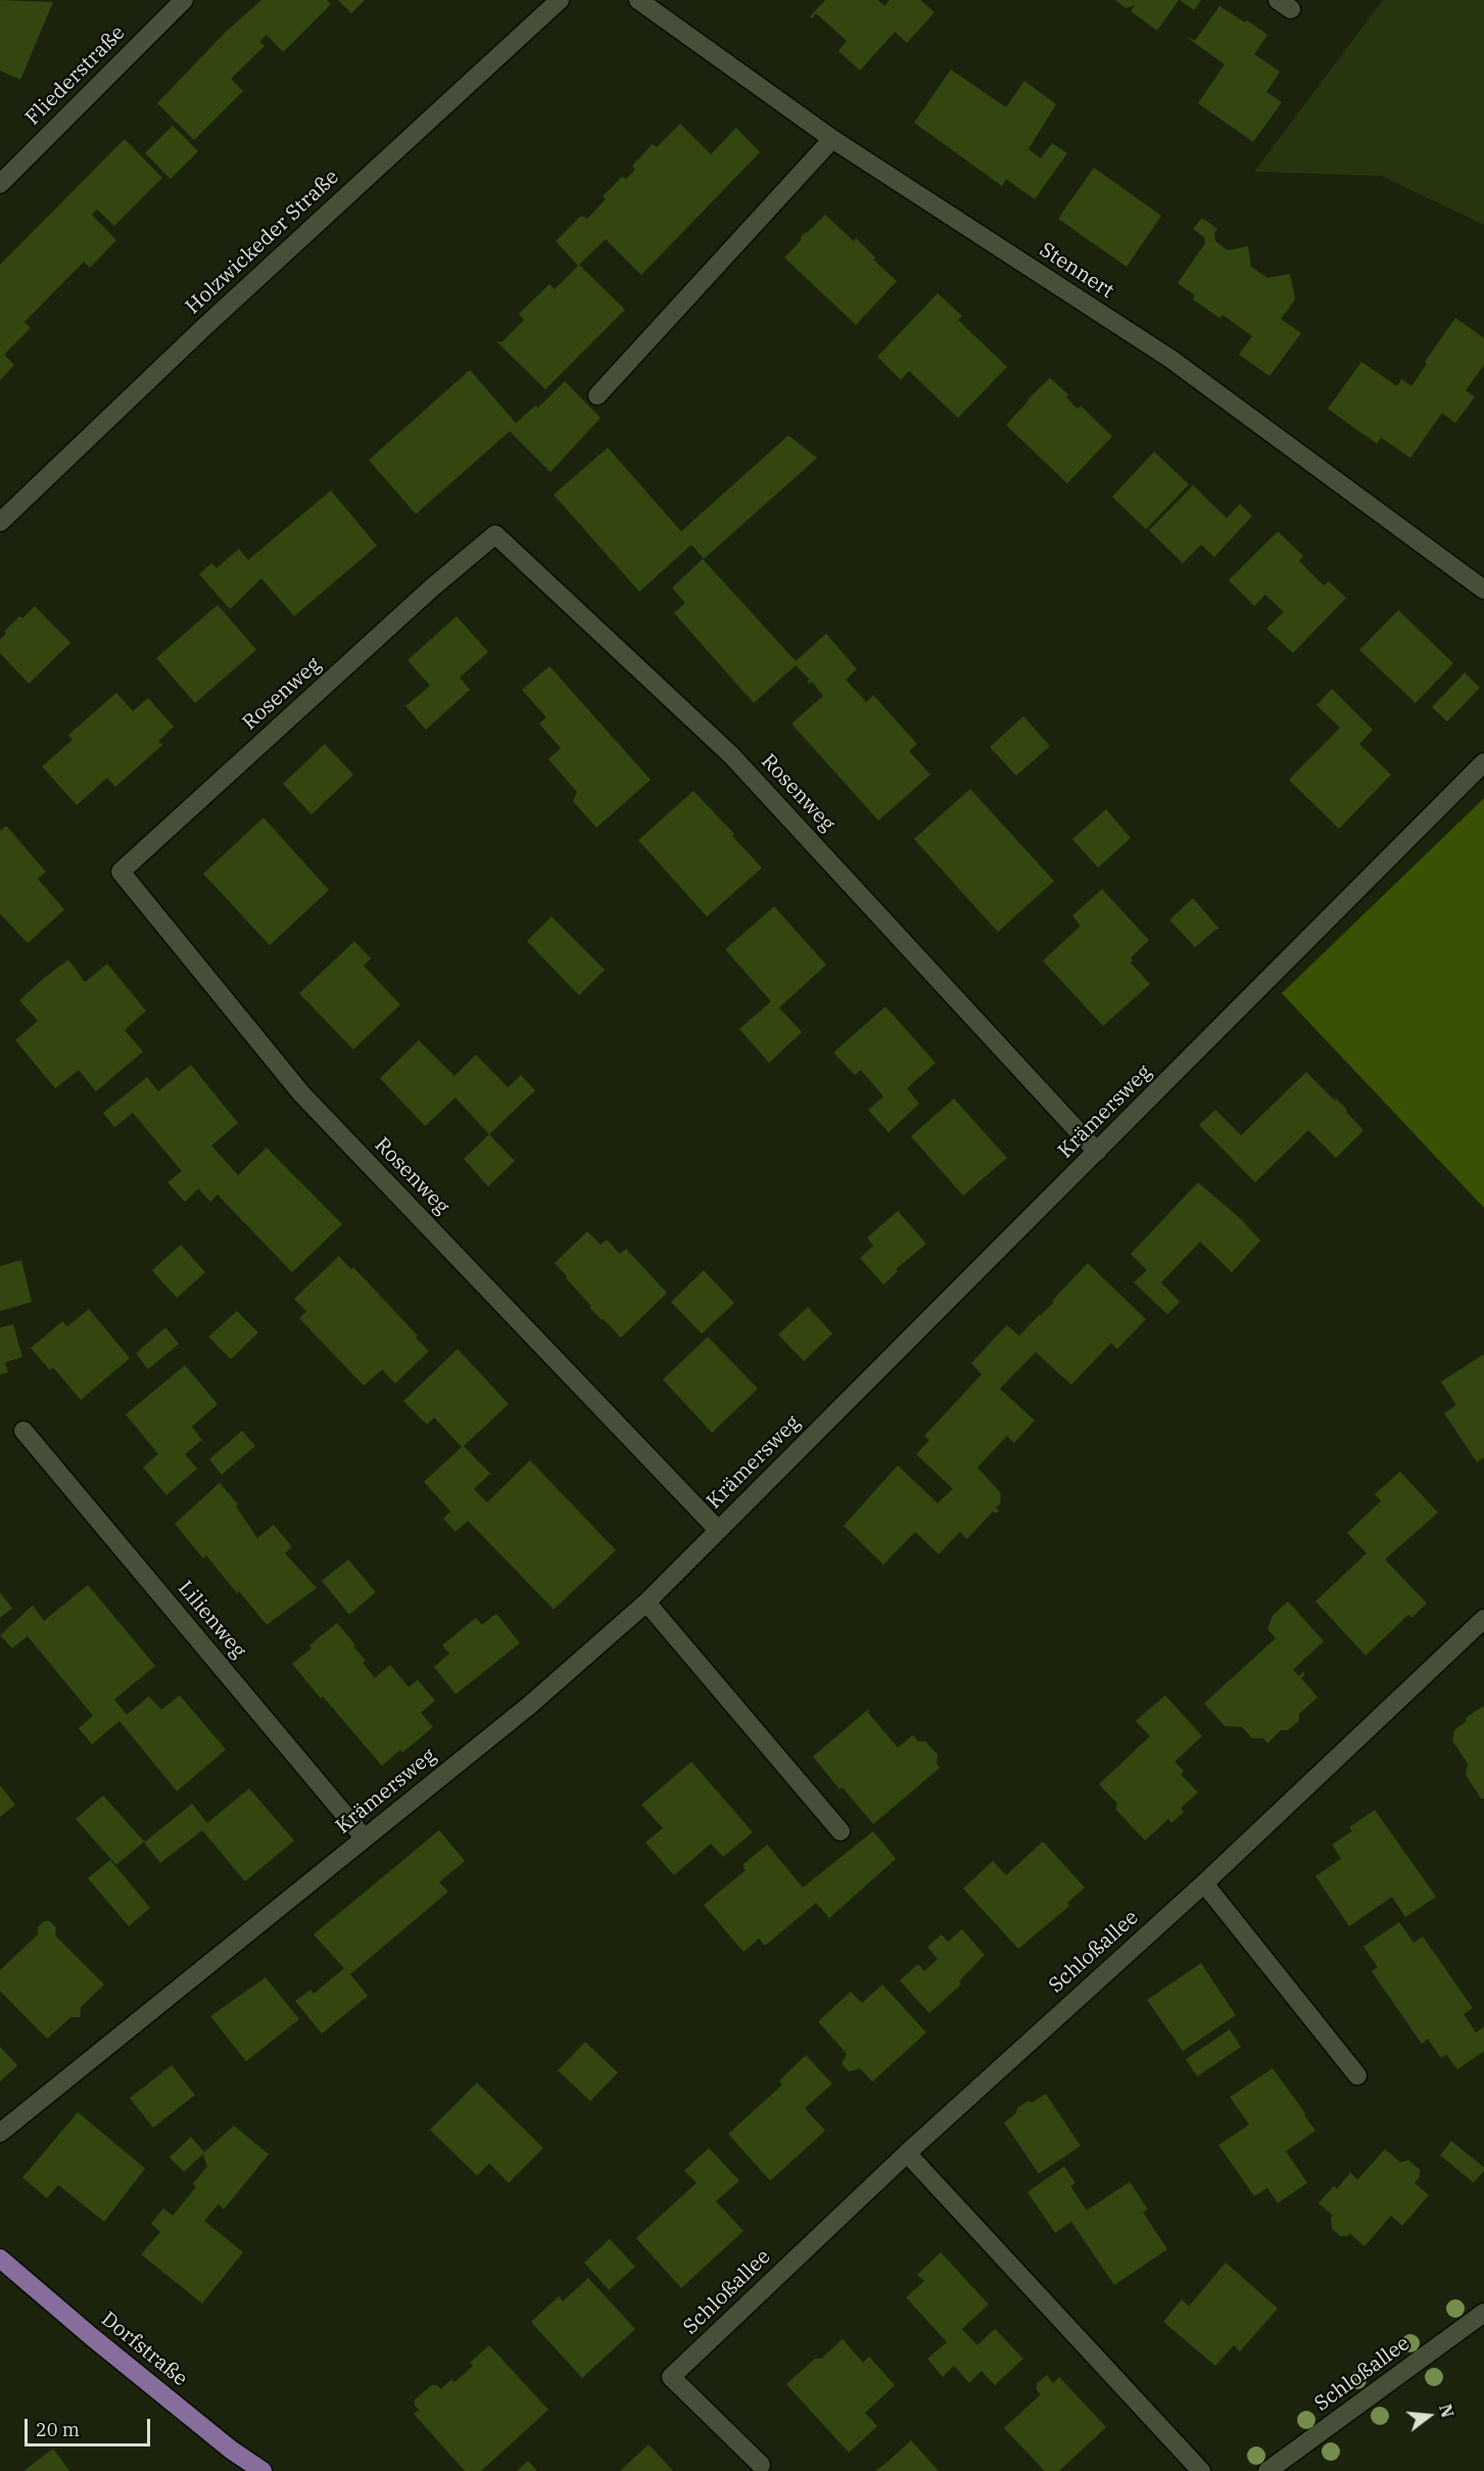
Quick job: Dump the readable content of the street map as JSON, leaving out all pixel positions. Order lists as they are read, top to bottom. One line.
{"streets":{"main road":["Dorfstraße"],"street":["Fliederstraße","Holzwickeder Straße","Stennert","Rosenweg","Krämersweg","Lilienweg","Schloßallee"]},"crossings":[["Rosenweg","Krämersweg"],["Krämersweg","Lilienweg"]],"scale_bar":"20 m","north":"right"}
